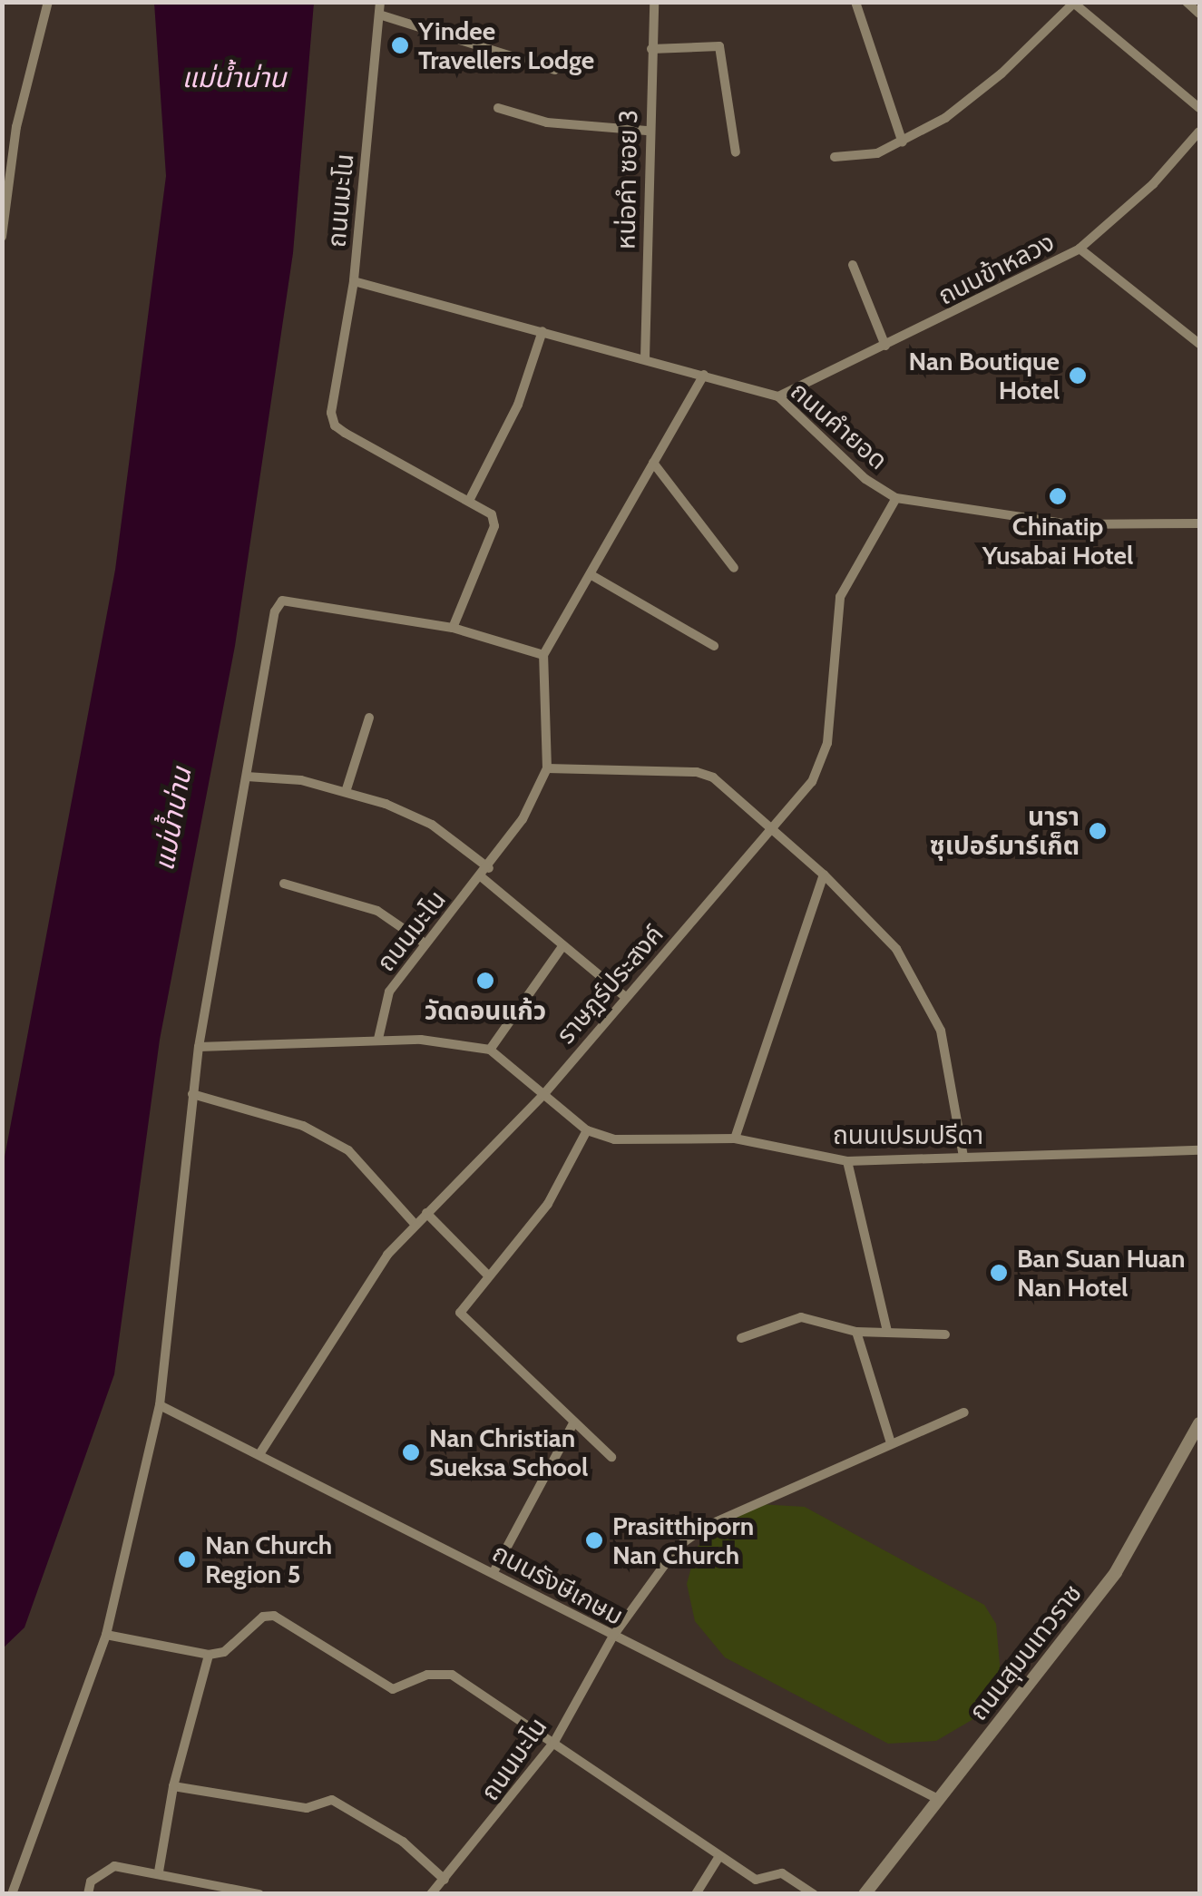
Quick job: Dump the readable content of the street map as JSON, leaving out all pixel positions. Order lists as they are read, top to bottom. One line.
{"streets":{"street":["หน่อคำ ซอย 3","ถนนมะโน","ถนนข้าหลวง","ถนนคำยอด","ราษฎร์ประสงค์","ถนนเปรมปรีดา","ถนนรังษีเกษม","ถนนสุมนเทวราช"]},"crossings":[["หน่อคำ ซอย 3","ถนนคำยอด"],["ถนนมะโน","ถนนคำยอด"],["ถนนมะโน","ถนนรังษีเกษม"],["ถนนข้าหลวง","ถนนคำยอด"],["ถนนคำยอด","ราษฎร์ประสงค์"],["ราษฎร์ประสงค์","ถนนเปรมปรีดา"],["ราษฎร์ประสงค์","ถนนรังษีเกษม"],["ถนนรังษีเกษม","ถนนสุมนเทวราช"]],"water":["แม่น้ำน่าน"],"places":["Yindee Travellers Lodge","Nan Boutique Hotel","Chinatip Yusabai Hotel","นารา ซุเปอร์มาร์เก็ต","วัดดอนแก้ว","Ban Suan Huan Nan Hotel","Nan Christian Sueksa School","Prasitthiporn Nan Church","Nan Church Region 5"]}
